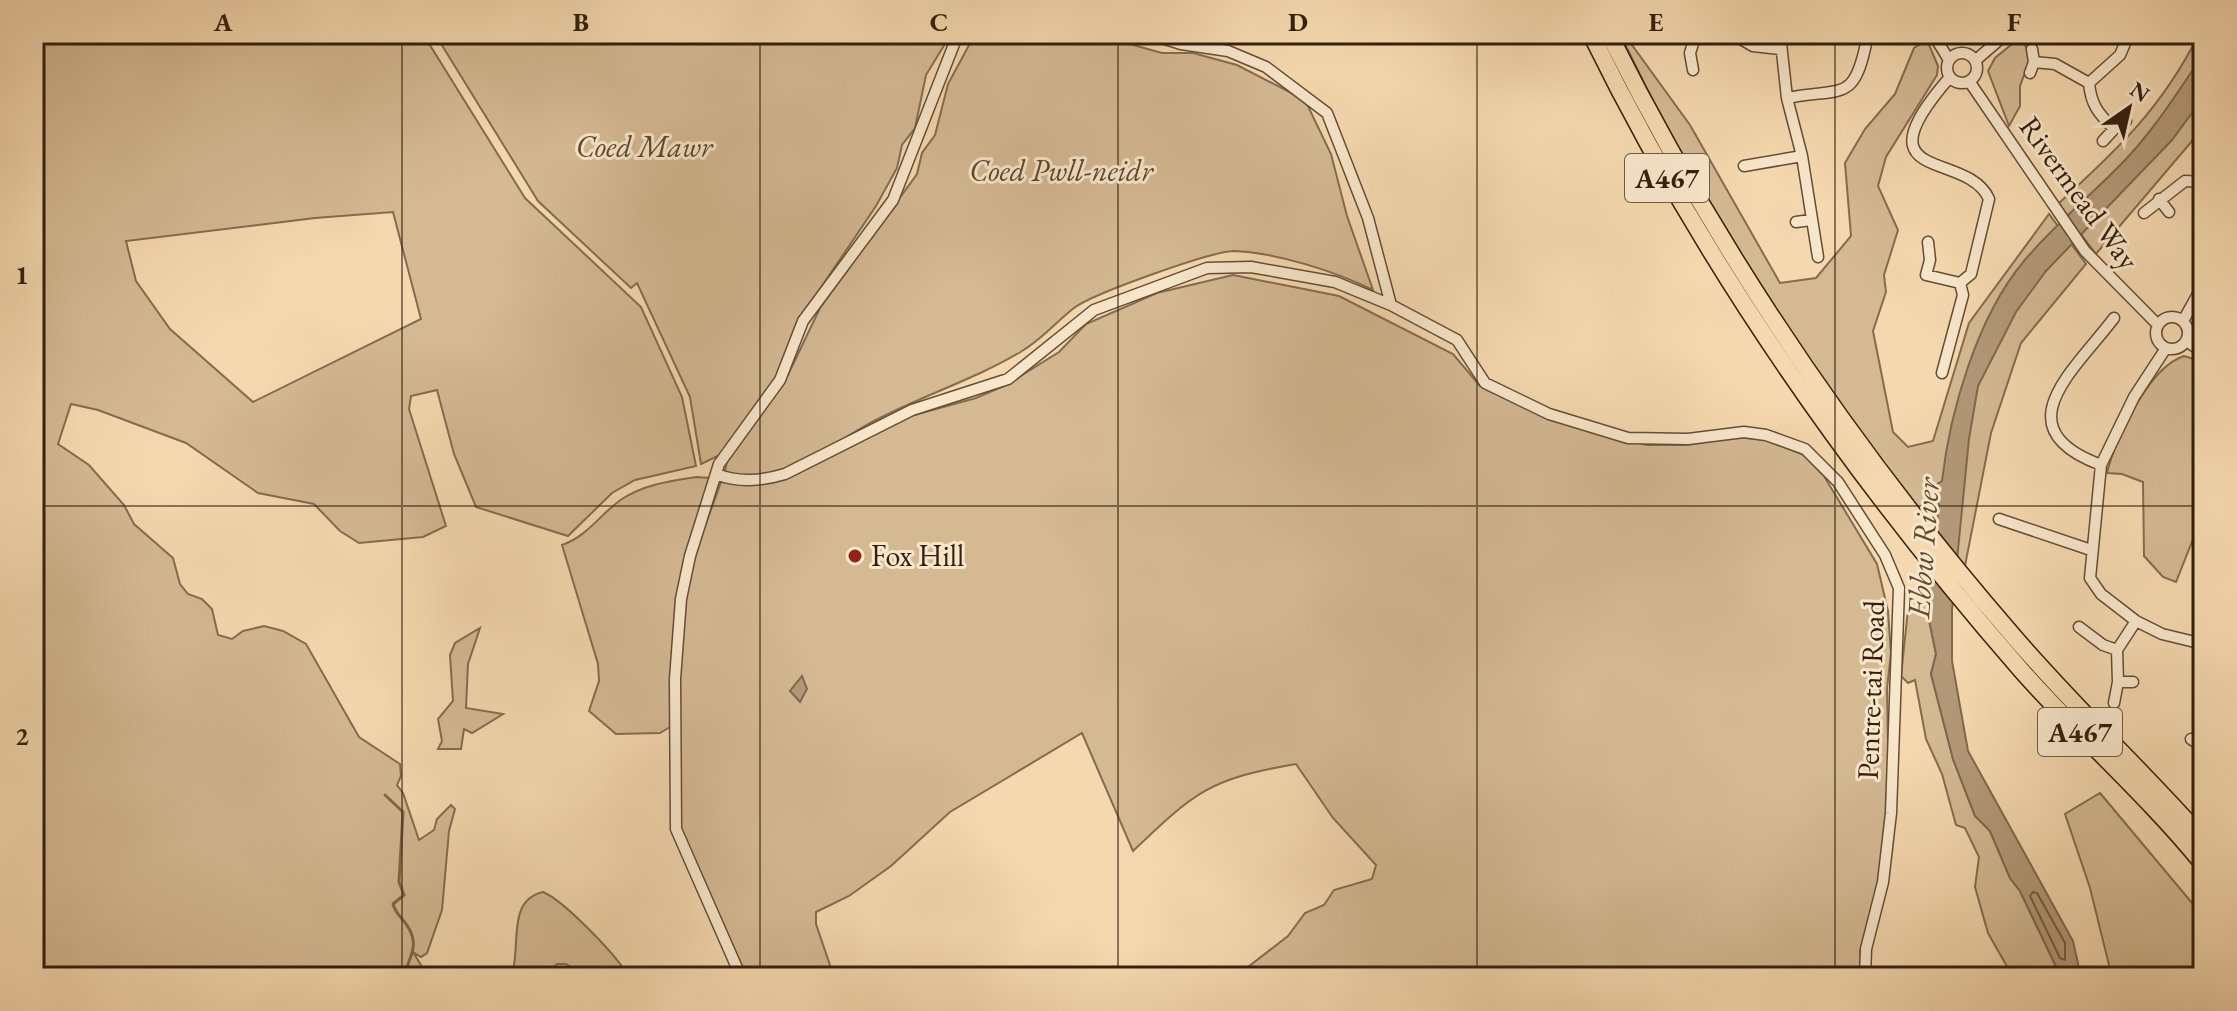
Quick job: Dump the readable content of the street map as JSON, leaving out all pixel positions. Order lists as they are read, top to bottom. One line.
{"streets":{"main road":["A467"],"street":["Rivermead Way","Pentre-tai Road"]},"water":["Ebbw River"],"parks":["Coed Mawr","Coed Pwll-neidr"],"places":["Fox Hill"],"north":"top right","grid":{"columns":["A","B","C","D","E","F"],"rows":["1","2"]}}
